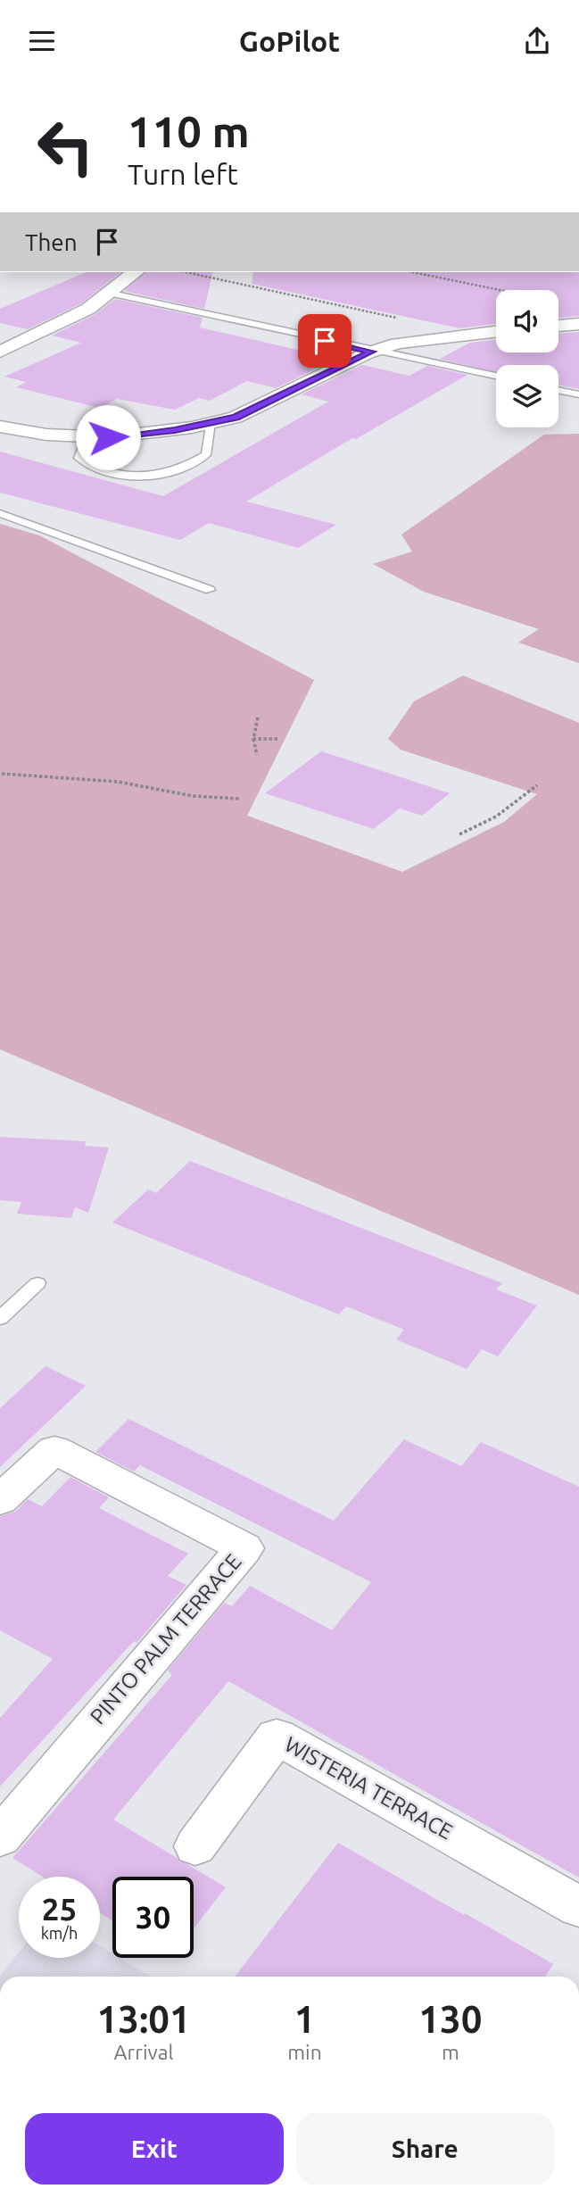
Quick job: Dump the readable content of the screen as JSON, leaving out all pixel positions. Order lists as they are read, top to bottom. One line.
{"streets":{"street":["PINTO PALM TERRACE","WISTERIA TERRACE"]},"page":{"header":"GoPilot","turn":["110 m","Turn left"],"then":"Then","speed":"25 km/h","limit":"30","eta":["13:01","Arrival","1","min","130","m"],"buttons":["Exit","Share"]}}
